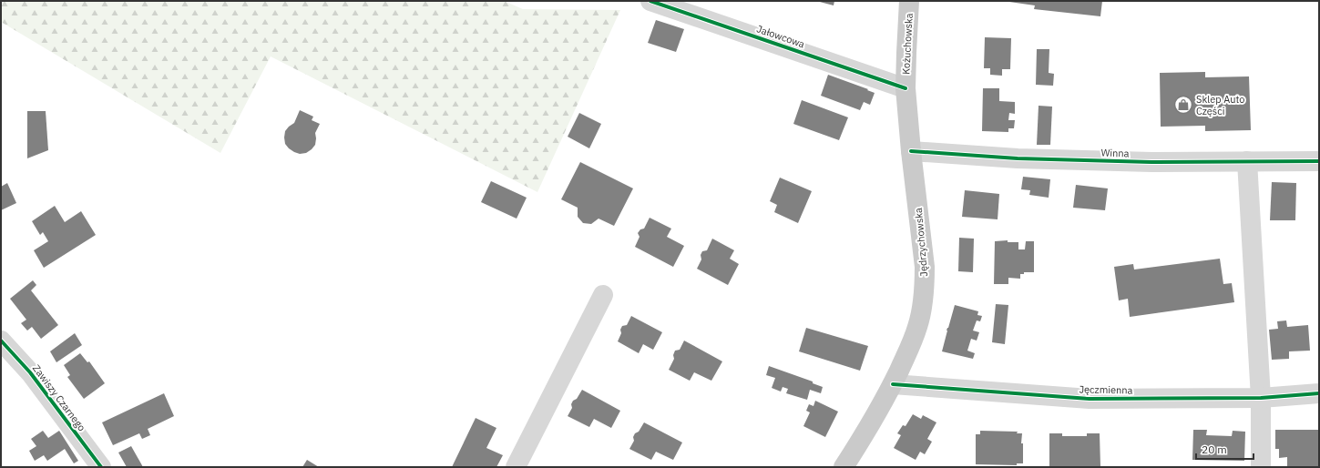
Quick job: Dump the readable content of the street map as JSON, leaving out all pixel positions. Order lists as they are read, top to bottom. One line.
{"streets":{"main road":["Kożuchowska","Jędrzychowska"],"street":["Jałowcowa","Winna","Jęczmienna","Zawiszy Czarnego"]},"crossings":[["Jałowcowa","Kożuchowska"],["Kożuchowska","Winna"],["Kożuchowska","Jędrzychowska"],["Winna","Jędrzychowska"],["Jędrzychowska","Jęczmienna"]],"places":{"shop":["Sklep Auto Części"]},"scale_bar":"20 m"}
